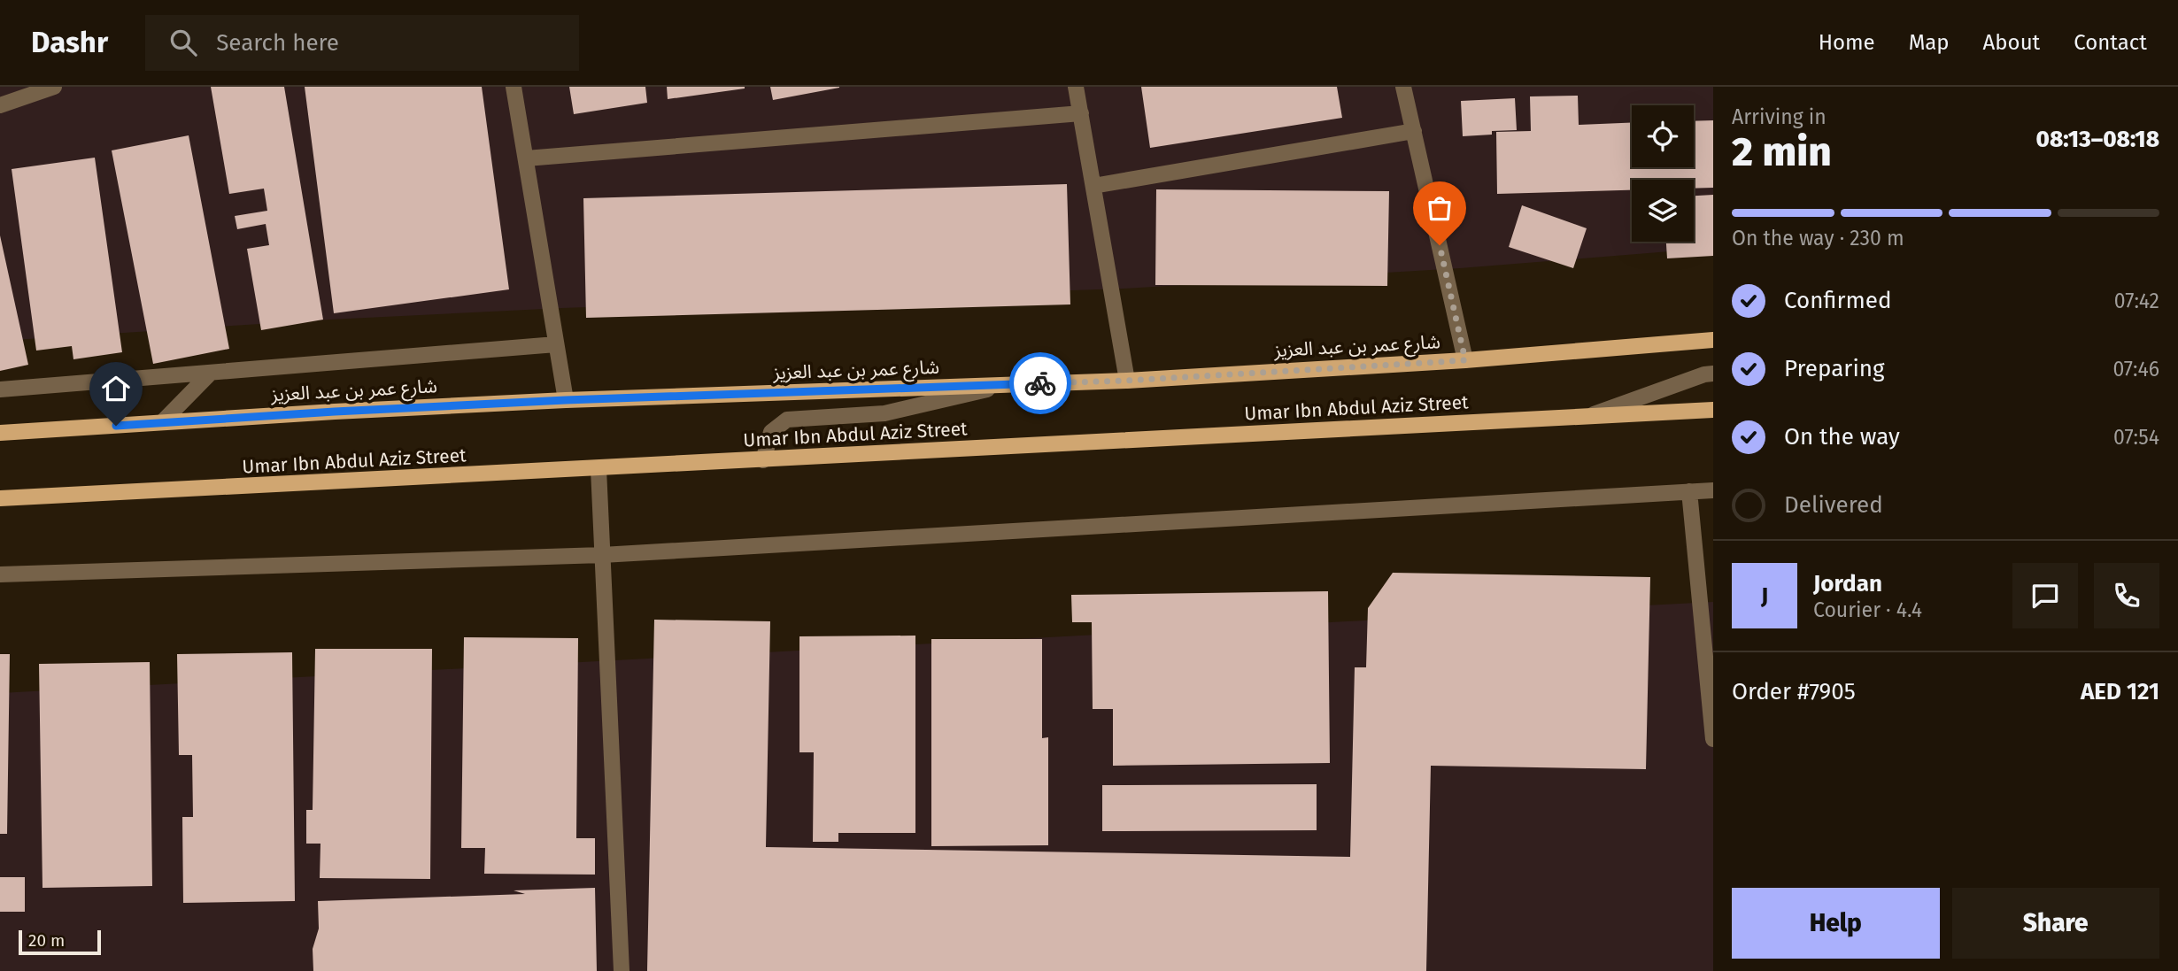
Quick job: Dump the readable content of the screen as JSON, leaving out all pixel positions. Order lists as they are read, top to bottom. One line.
{"streets":{"main road":["شارع عمر بن عبد العزيز","Umar Ibn Abdul Aziz Street"]},"scale_bar":"20 m","page":{"header":"Dashr","search":"Search here","nav":["Home","Map","About","Contact"],"heading":["2 min","Arriving in","08:13–08:18"],"panel":["Jordan","Courier · 4.4","Order #7905","AED 121"],"bar":"On the way · 230 m","list":[["Confirmed","07:42"],["Preparing","07:46"],["On the way","07:54"],"Delivered"],"round":"J","buttons":["Help","Share"],"scale":"20 m"}}
